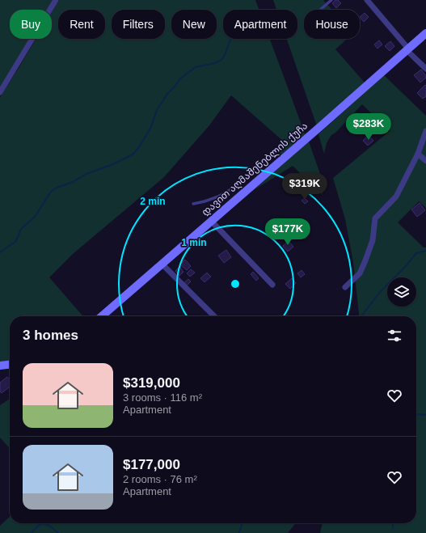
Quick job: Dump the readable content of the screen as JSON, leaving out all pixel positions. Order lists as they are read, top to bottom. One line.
{"streets":{"street":["დავით აღმაშენებლის ქუჩა"]},"page":{"chip":["Buy","Rent","Filters","New","Apartment","House"],"price":["$283K","$319K","$177K"],"heading":"3 homes","list":[{"name":"$319,000","note":"3 rooms · 116 m² · Apartment"},{"name":"$177,000","note":"2 rooms · 76 m² · Apartment"}]},"rings":["2 min","1 min"]}
